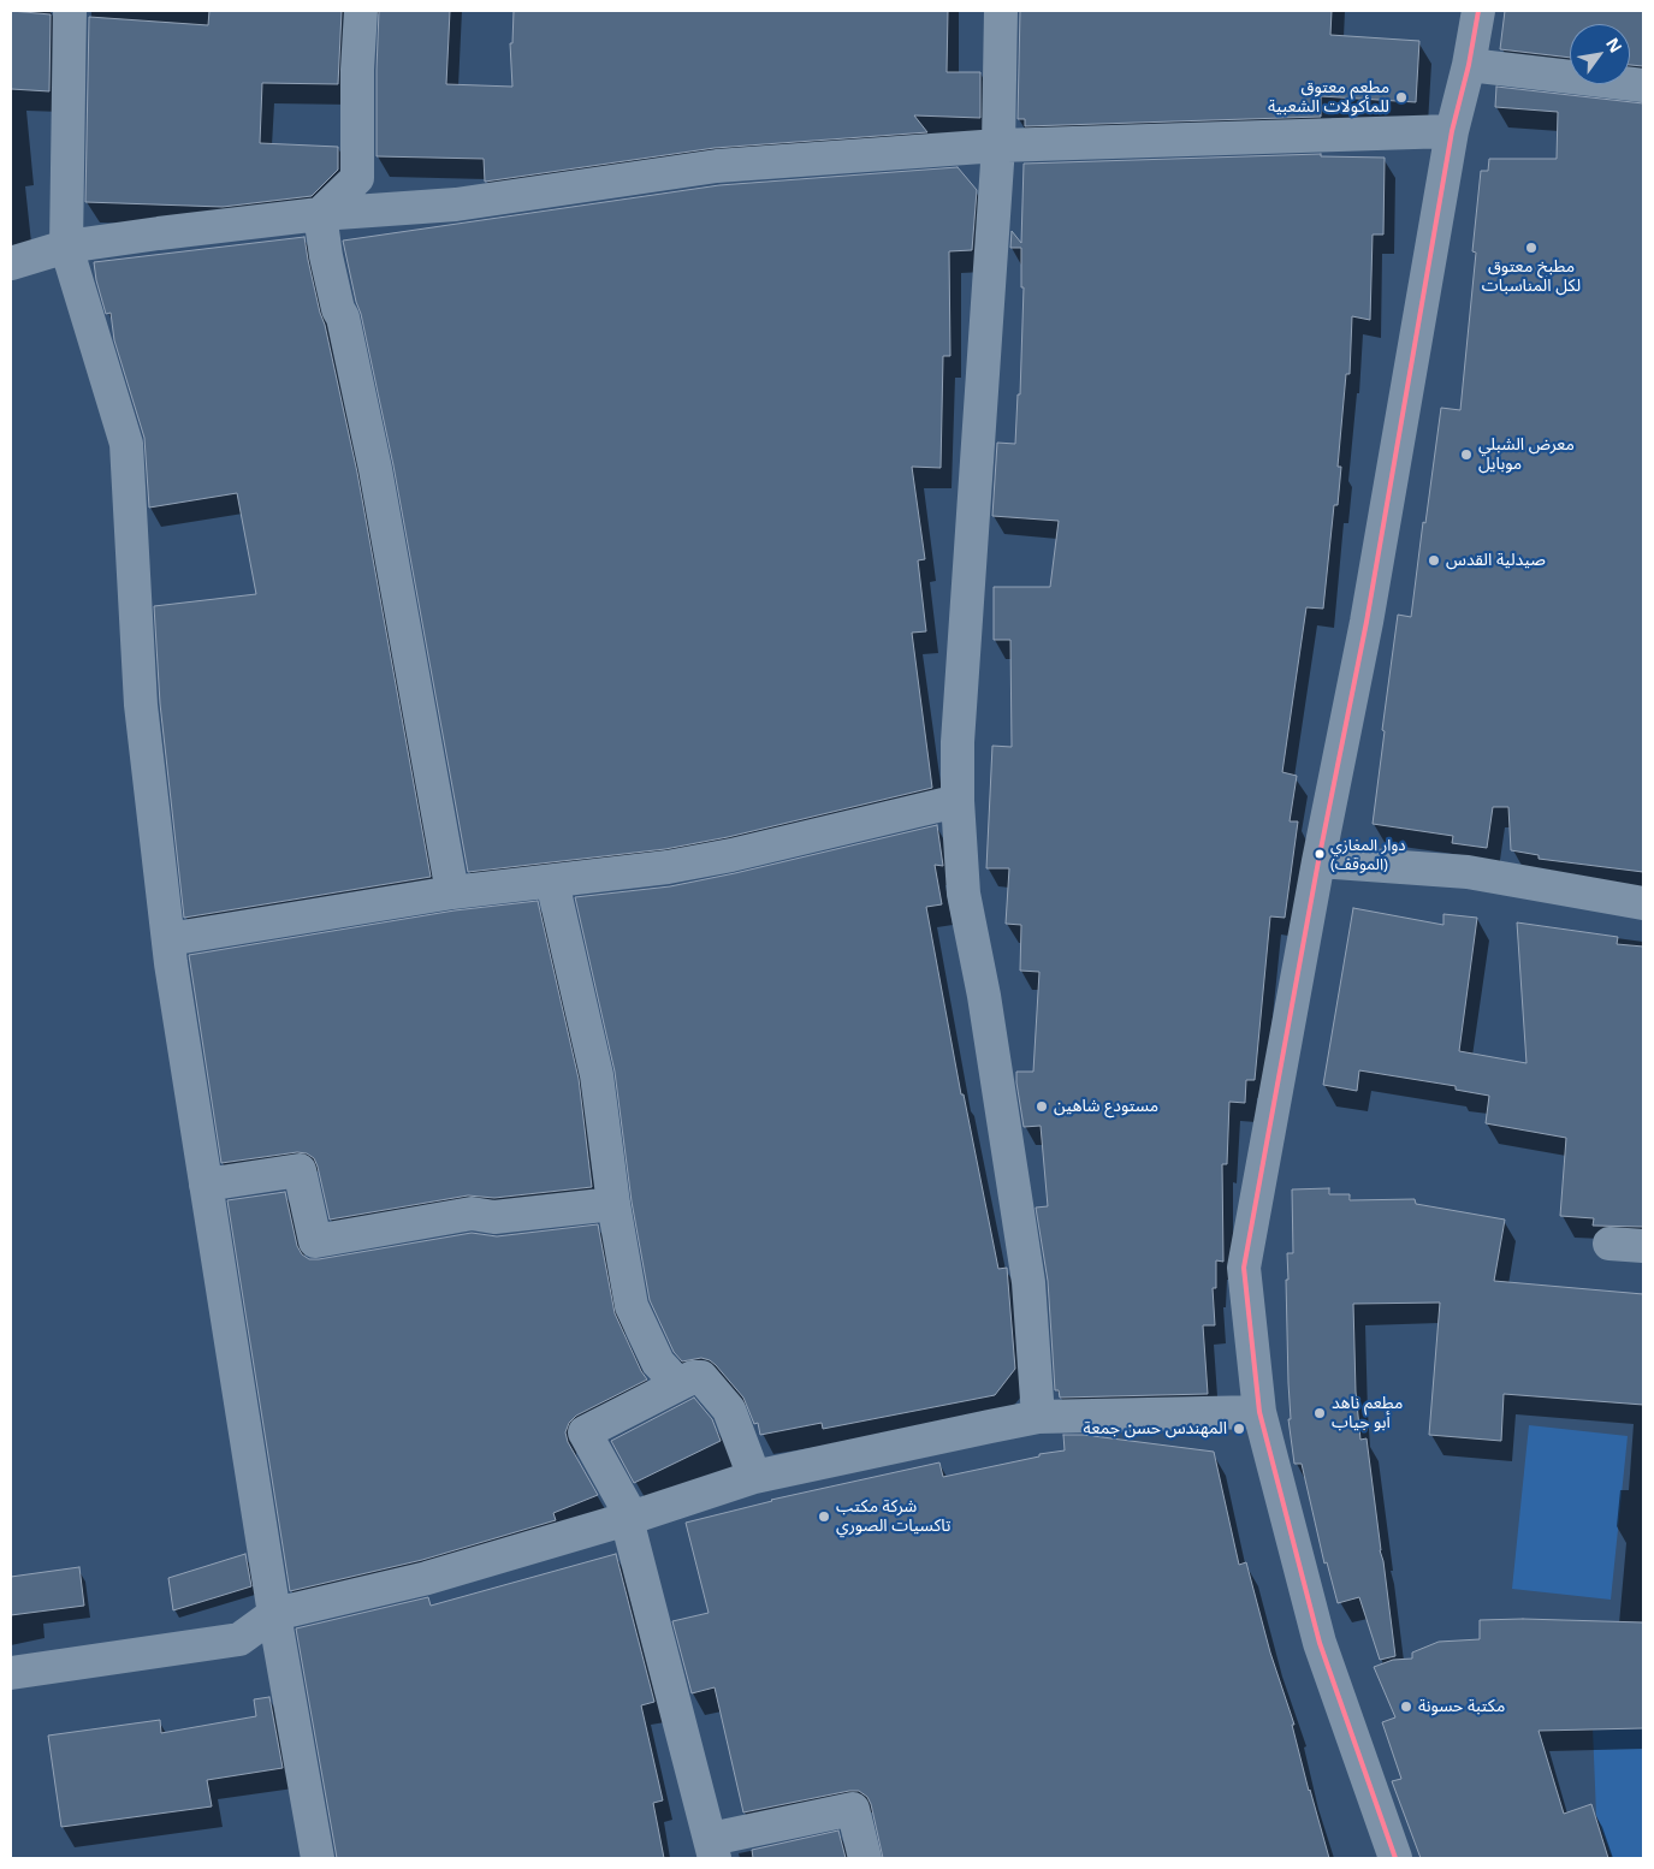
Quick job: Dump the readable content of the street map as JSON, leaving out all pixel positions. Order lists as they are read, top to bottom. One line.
{"places":["مطعم معتوق للمأكولات الشعبية","مطبخ معتوق لكل المناسبات","معرض الشبلي موبايل","صيدلية القدس","دوار المغازي (الموقف)","مستودع شاهين","مطعم ناهد أبو جياب","المهندس حسن جمعة","شركة مكتب تاكسيات الصوري","مكتبة حسونة"],"north":"top right"}
